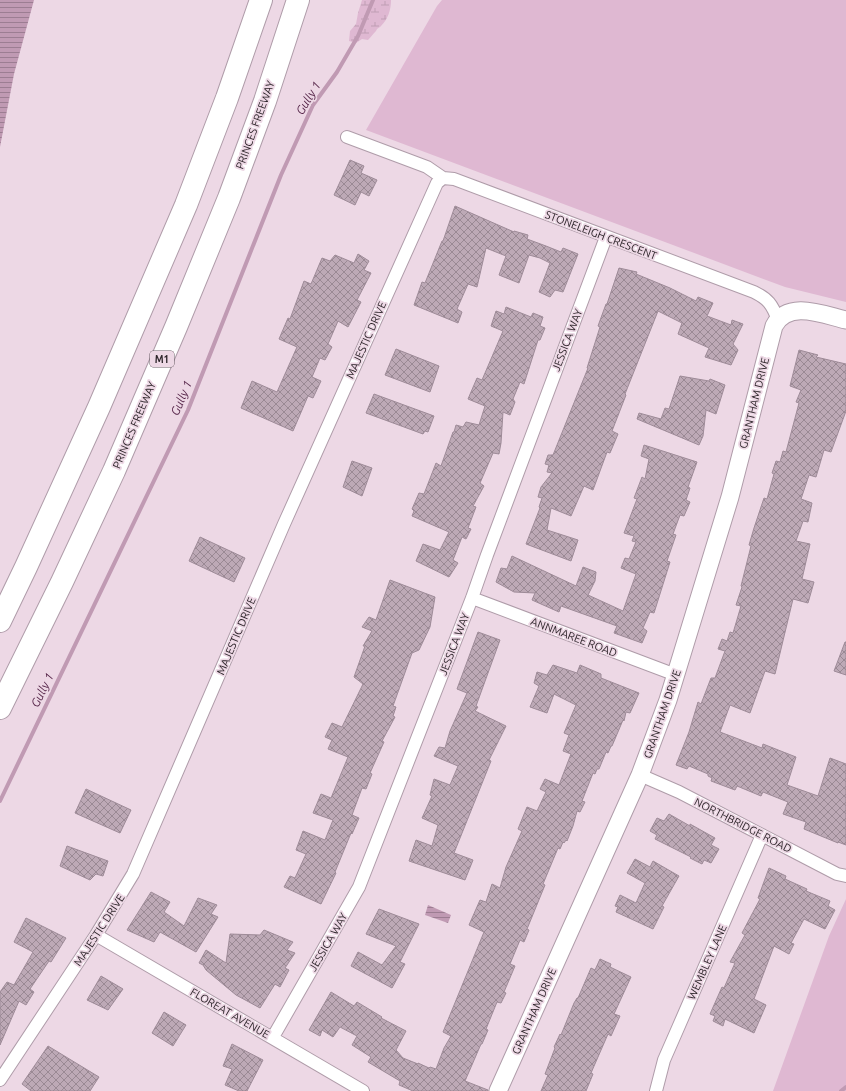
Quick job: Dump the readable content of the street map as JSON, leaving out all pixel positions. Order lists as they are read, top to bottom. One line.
{"streets":{"highway":["PRINCES FREEWAY","M1"],"street":["STONELEIGH CRESCENT","MAJESTIC DRIVE","JESSICA WAY","GRANTHAM DRIVE","ANNMAREE ROAD","NORTHBRIDGE ROAD","WEMBLEY LANE","FLOREAT AVENUE"]},"crossings":[["STONELEIGH CRESCENT","MAJESTIC DRIVE"],["STONELEIGH CRESCENT","JESSICA WAY"],["STONELEIGH CRESCENT","GRANTHAM DRIVE"],["MAJESTIC DRIVE","FLOREAT AVENUE"],["JESSICA WAY","ANNMAREE ROAD"],["JESSICA WAY","FLOREAT AVENUE"],["GRANTHAM DRIVE","ANNMAREE ROAD"],["GRANTHAM DRIVE","NORTHBRIDGE ROAD"],["NORTHBRIDGE ROAD","WEMBLEY LANE"]],"water":["Gully 1"]}
